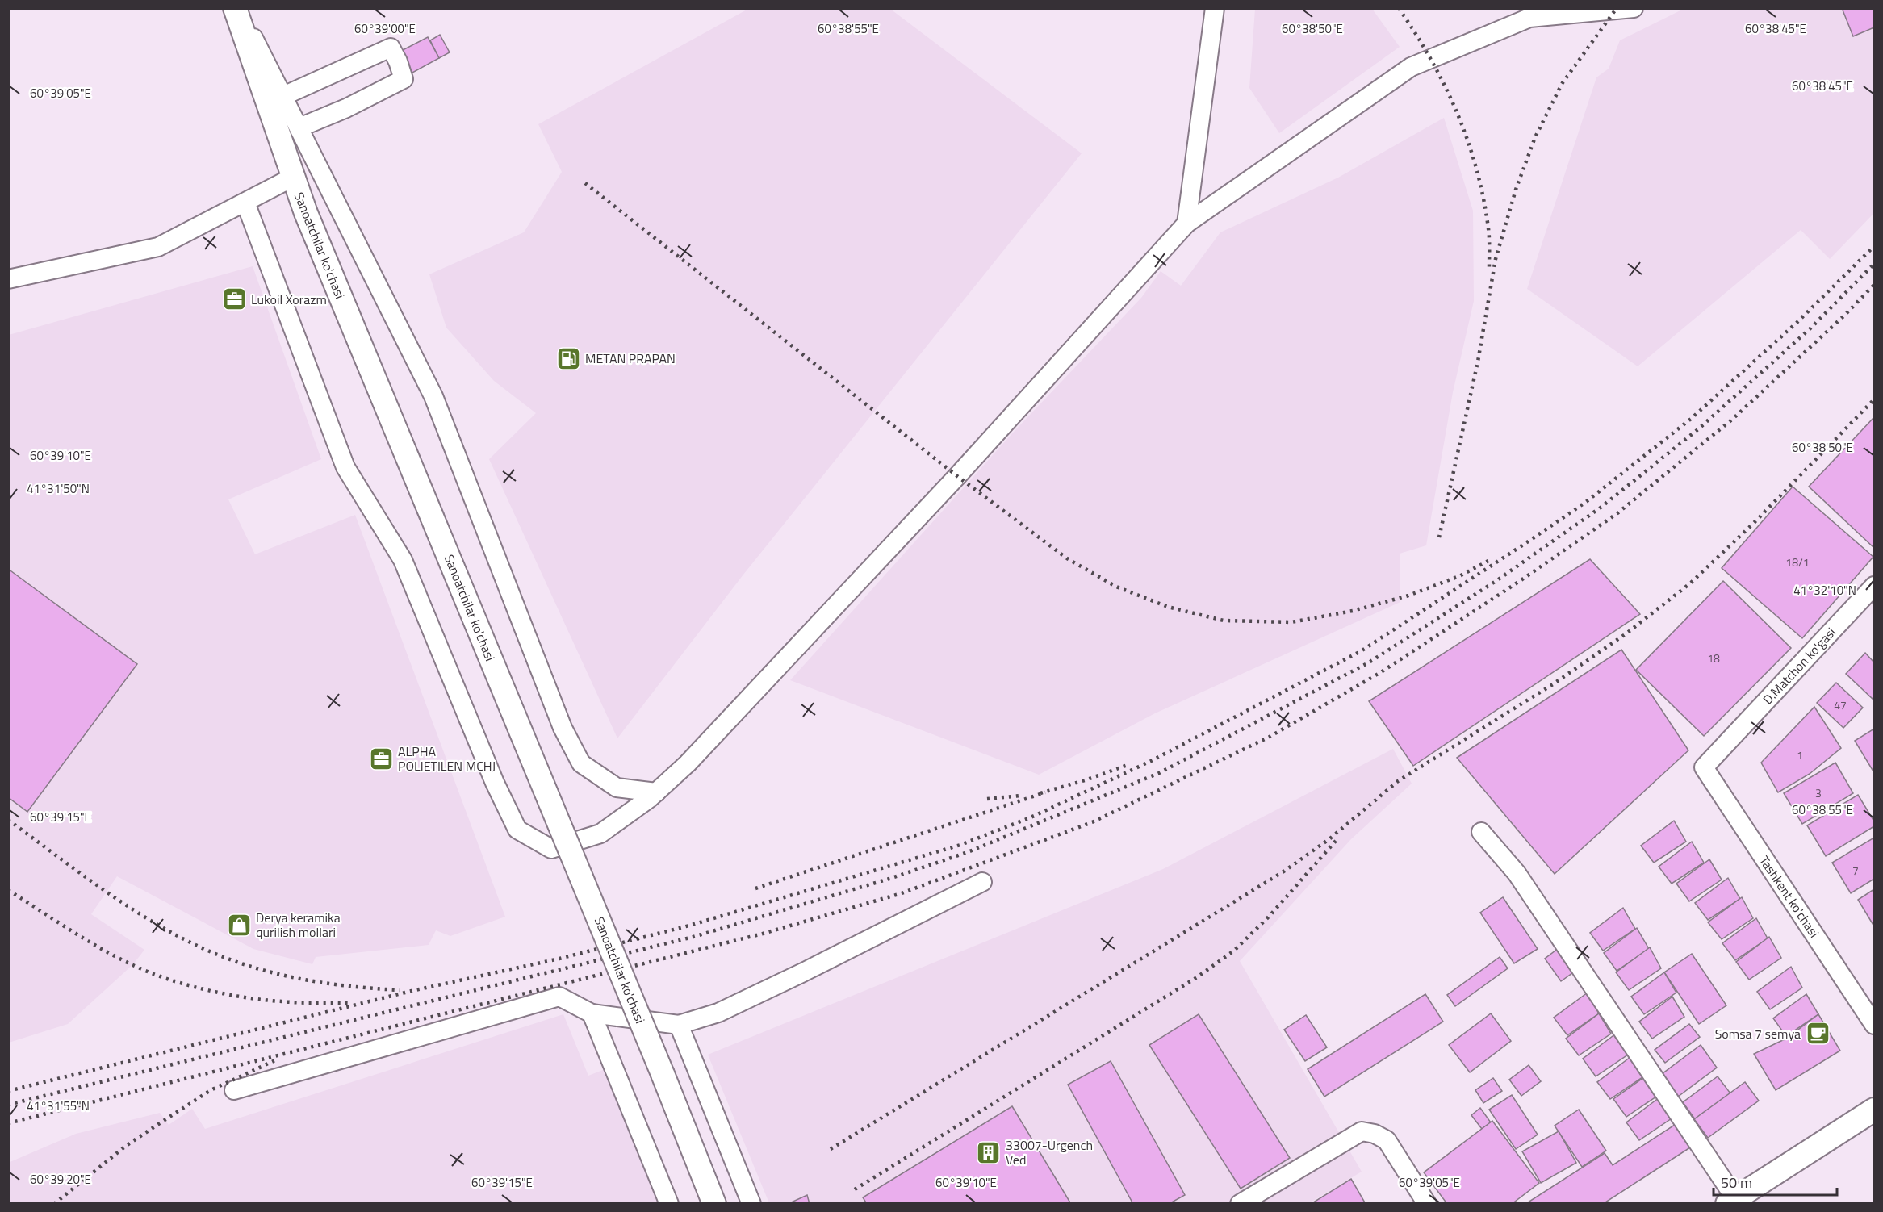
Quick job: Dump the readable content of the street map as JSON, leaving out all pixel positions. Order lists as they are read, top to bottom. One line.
{"streets":{"main road":["Sanoatchilar ko'chasi"],"street":["D.Matchon ko'gasi","Tashkent ko'chasi"]},"crossings":[["D.Matchon ko'gasi","Tashkent ko'chasi"]],"places":{"office":["Lukoil Xorazm","ALPHA POLIETILEN MCHJ"],"fuel station":["METAN PRAPAN"],"shop":["Derya keramika qurilish mollari"],"cafe":["Somsa 7 semya"],"building":["33007-Urgench Ved"]},"house_numbers":["18/1","18","47","1","3","7"],"scale_bar":"50 m","coordinates":["60°39'00\"E","60°38'55\"E","60°38'50\"E","60°38'45\"E","60°39'05\"E","60°39'10\"E","41°31'50\"N","41°32'10\"N","60°39'15\"E","41°31'55\"N","60°39'20\"E"]}
